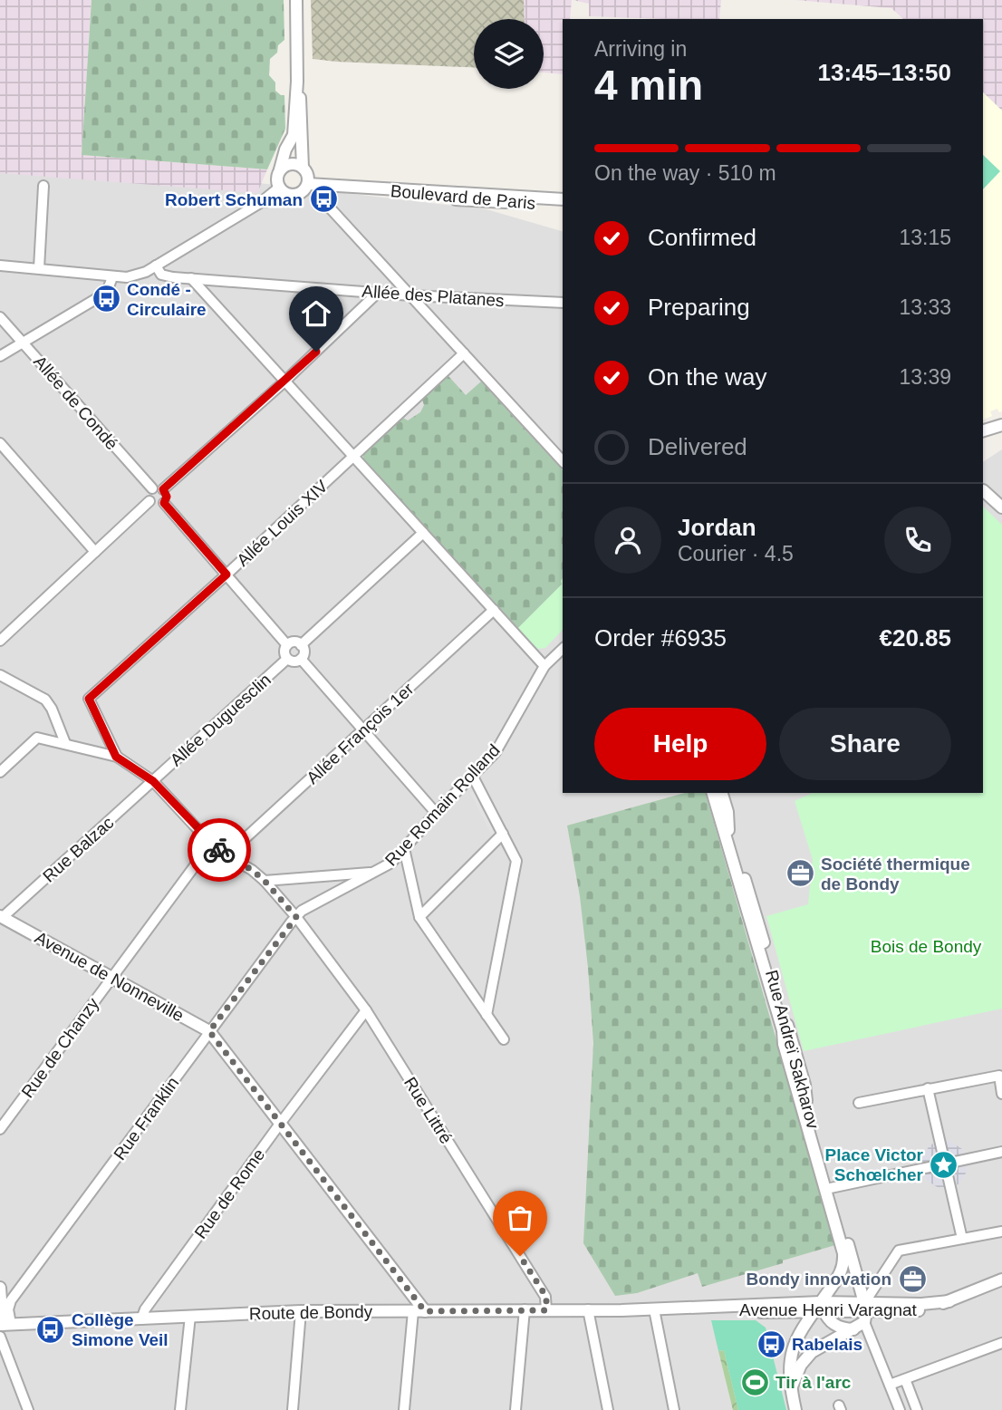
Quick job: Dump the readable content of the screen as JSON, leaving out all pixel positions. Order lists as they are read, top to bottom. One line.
{"streets":{"street":["Boulevard de Paris","Allée des Platanes","Allée de Condé","Allée Louis XIV","Allée Duguesclin","Allée François 1er","Rue Romain Rolland","Rue Balzac","Avenue de Nonneville","Rue de Chanzy","Rue Andreï Sakharov","Rue Littré","Rue Franklin","Rue de Rome","Avenue Henri Varagnat","Route de Bondy"]},"crossings":[["Allée Duguesclin","Rue Balzac"],["Rue Romain Rolland","Rue Littré"],["Rue Romain Rolland","Rue Franklin"],["Rue Balzac","Avenue de Nonneville"],["Avenue de Nonneville","Rue de Chanzy"],["Avenue de Nonneville","Rue Franklin"],["Avenue de Nonneville","Rue de Rome"],["Avenue de Nonneville","Route de Bondy"],["Rue Andreï Sakharov","Avenue Henri Varagnat"],["Rue Littré","Rue Franklin"],["Rue Littré","Rue de Rome"],["Rue Littré","Route de Bondy"],["Rue Franklin","Route de Bondy"],["Rue de Rome","Route de Bondy"],["Avenue Henri Varagnat","Route de Bondy"]],"parks":["Bois de Bondy"],"places":{"bus stop":["Robert Schuman","Condé - Circulaire","Collège Simone Veil","Rabelais"],"office":["Société thermique de Bondy","Bondy innovation"],"place":["Place Victor Schœlcher"],"sports":["Tir à l'arc"]},"page":{"heading":["4 min","Arriving in","13:45–13:50"],"panel":["Jordan","Courier · 4.5","Order #6935","€20.85"],"bar":"On the way · 510 m","list":[["Confirmed","13:15"],["Preparing","13:33"],["On the way","13:39"],"Delivered"],"buttons":["Help","Share"]}}
